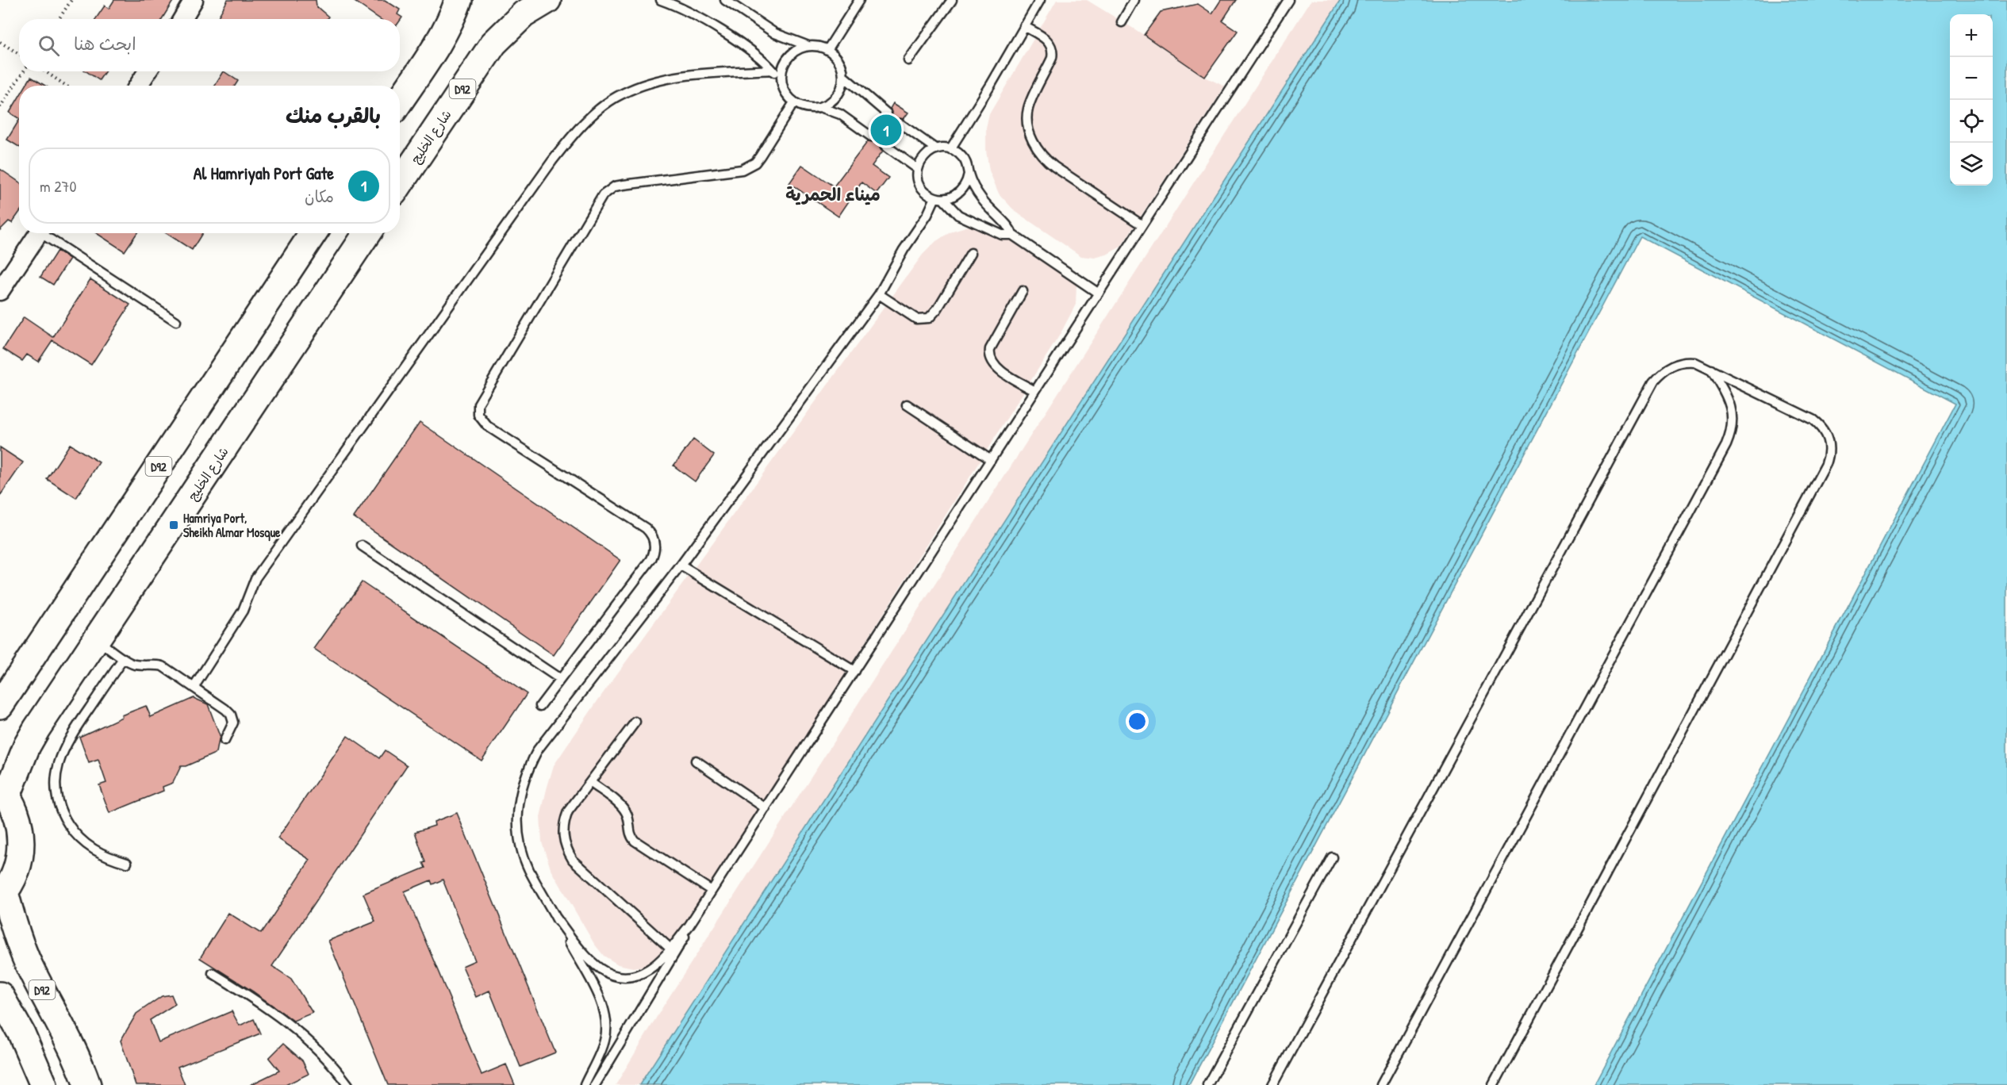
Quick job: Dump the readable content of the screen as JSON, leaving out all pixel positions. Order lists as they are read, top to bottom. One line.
{"streets":{"main road":["D92","شارع الخليج"]},"districts":["ميناء الحمرية"],"places":{"transit":["Hamriya Port, Sheikh Almar Mosque"]},"page":{"map_buttons":["+","−"],"search":"ابحث هنا","heading":"بالقرب منك","pins":"1","list":[{"mark":"1","name":"Al Hamriyah Port Gate","note":"مكان","value":"270 m"}]}}
